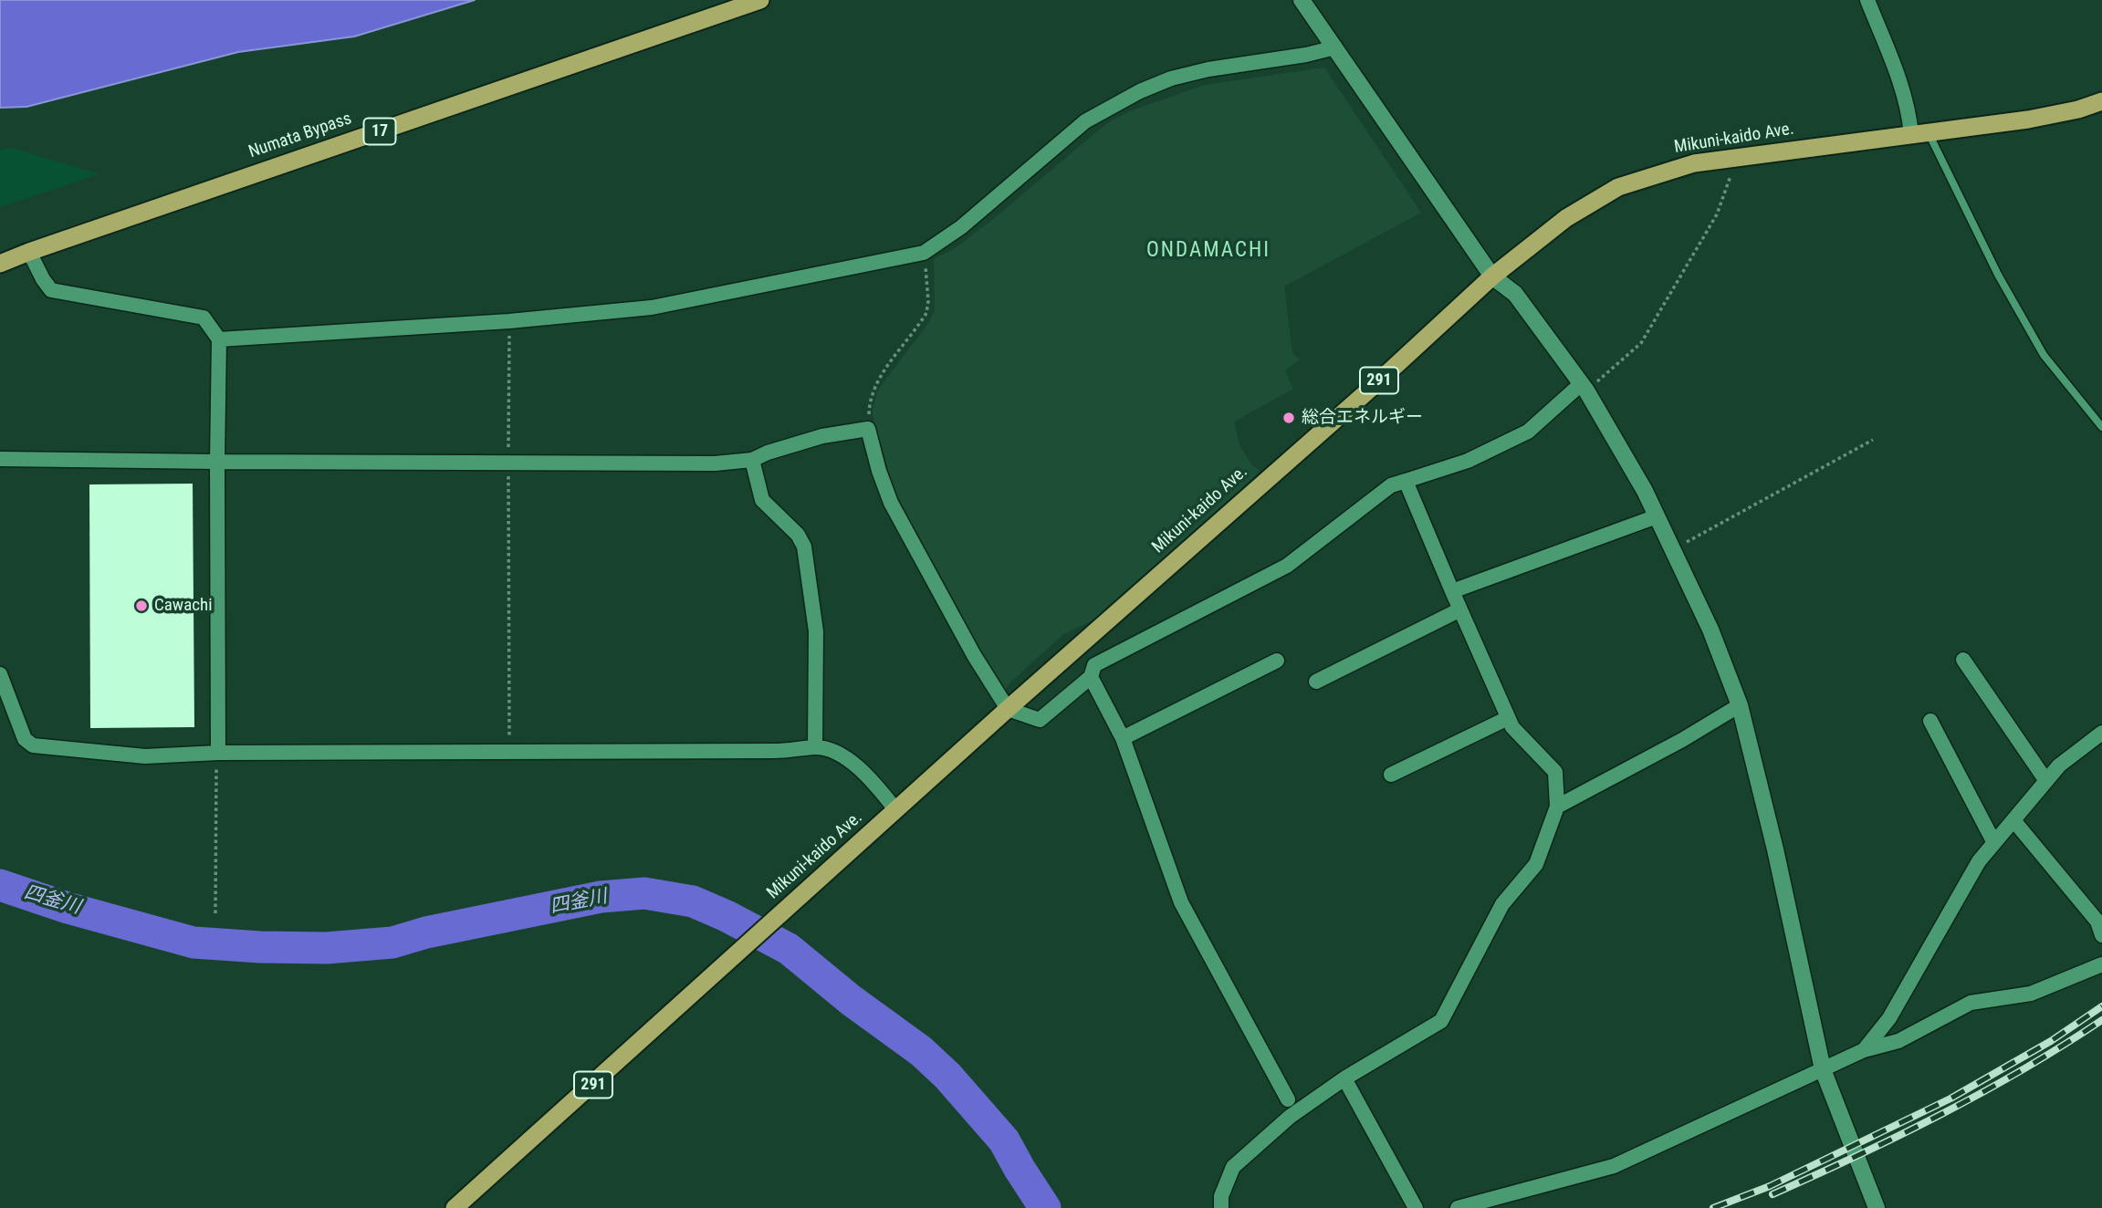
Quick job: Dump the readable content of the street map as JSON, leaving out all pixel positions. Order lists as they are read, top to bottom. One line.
{"streets":{"highway":["17","Numata Bypass","Mikuni-kaido Ave.","291"]},"districts":["ONDAMACHI"],"water":["四釜川"],"places":["総合エネルギー","Cawachi"]}
